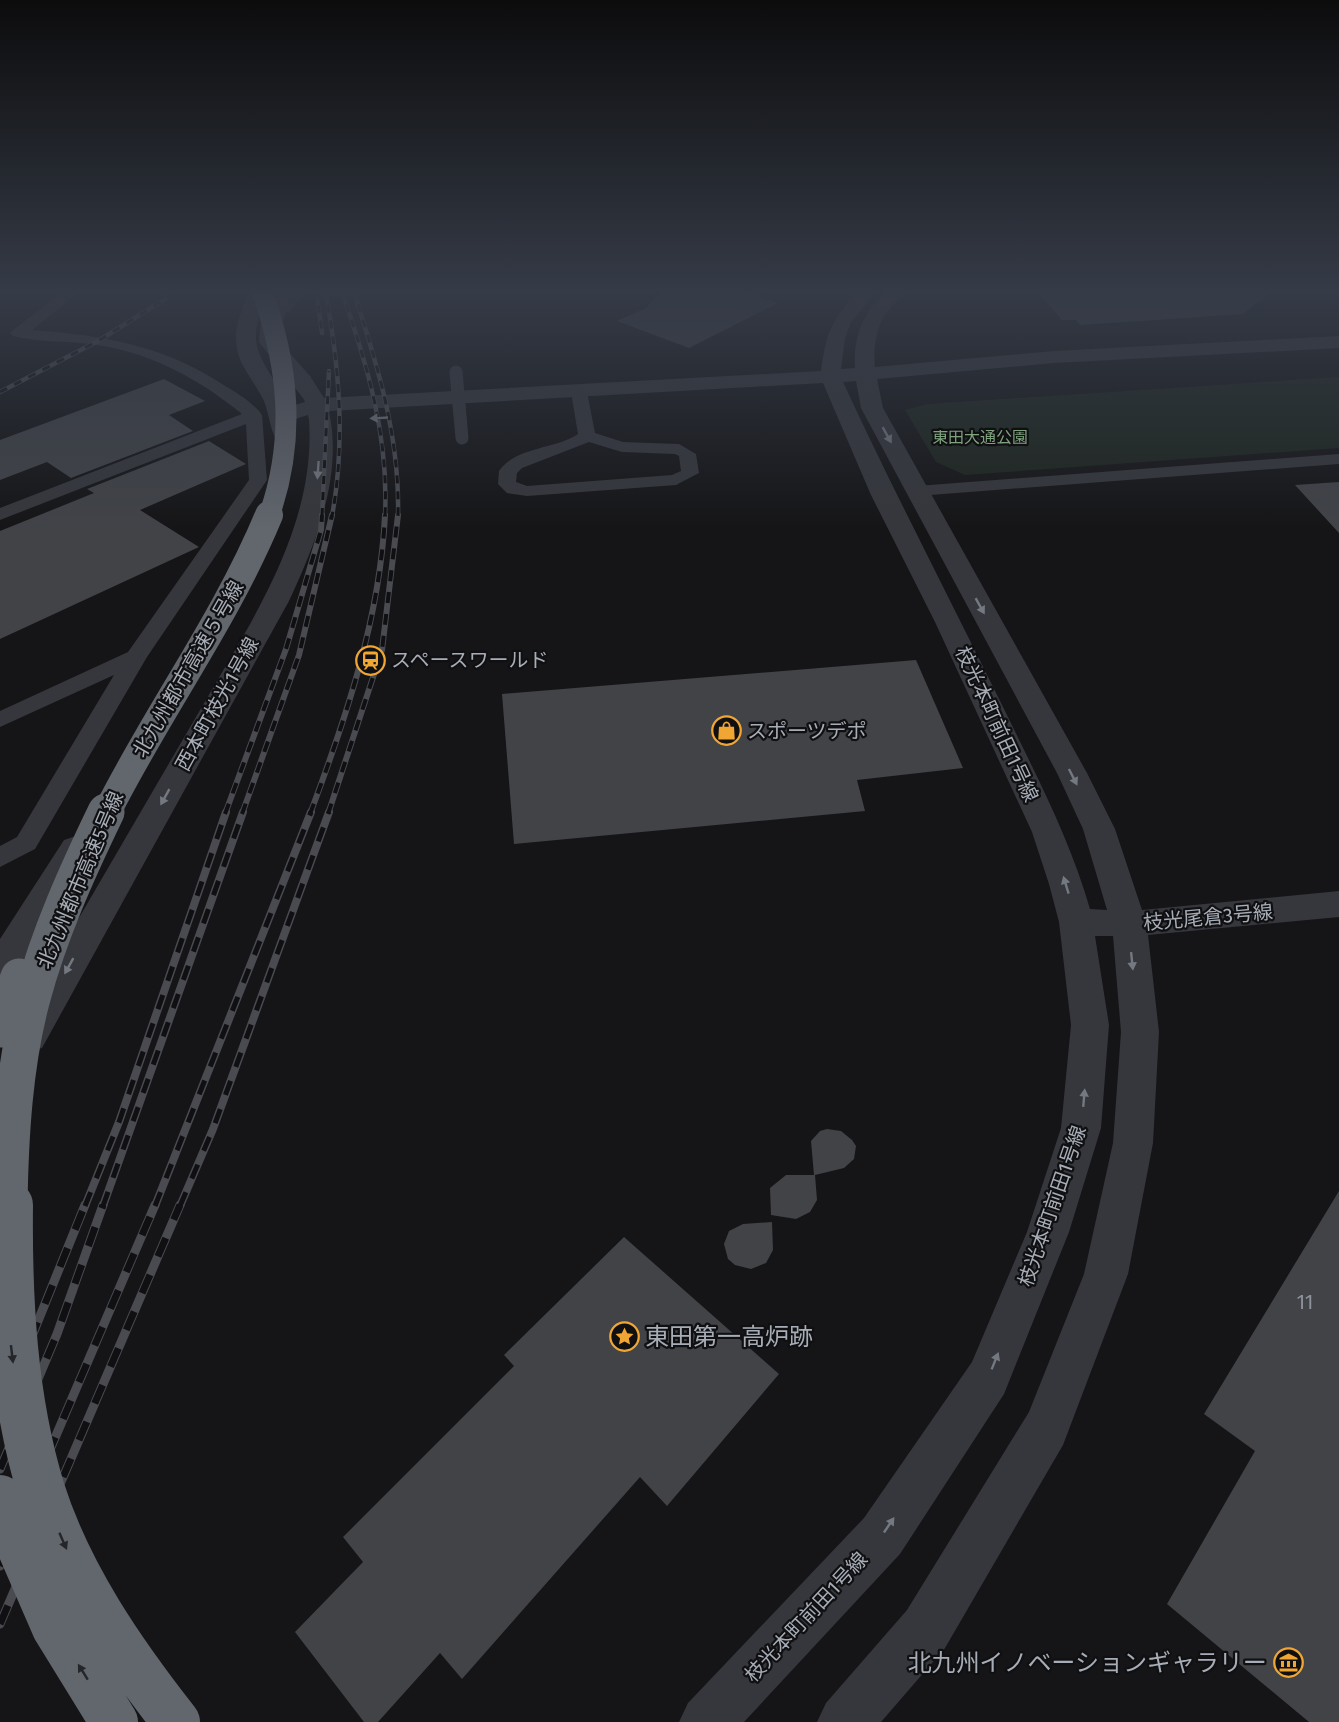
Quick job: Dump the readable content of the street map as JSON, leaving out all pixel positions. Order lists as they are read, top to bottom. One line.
{"streets":{"highway":["北九州都市高速5号線"],"street":["西本町枝光1号線","枝光本町前田1号線","枝光尾倉3号線"]},"crossings":[["枝光本町前田1号線","枝光尾倉3号線"]],"one_way":["北九州都市高速5号線"],"parks":["東田大通公園"],"places":{"station":["スペースワールド"],"shop":["スポーツデポ"],"place":["東田第一高炉跡"],"museum":["北九州イノベーションギャラリー"]},"house_numbers":["11"]}
